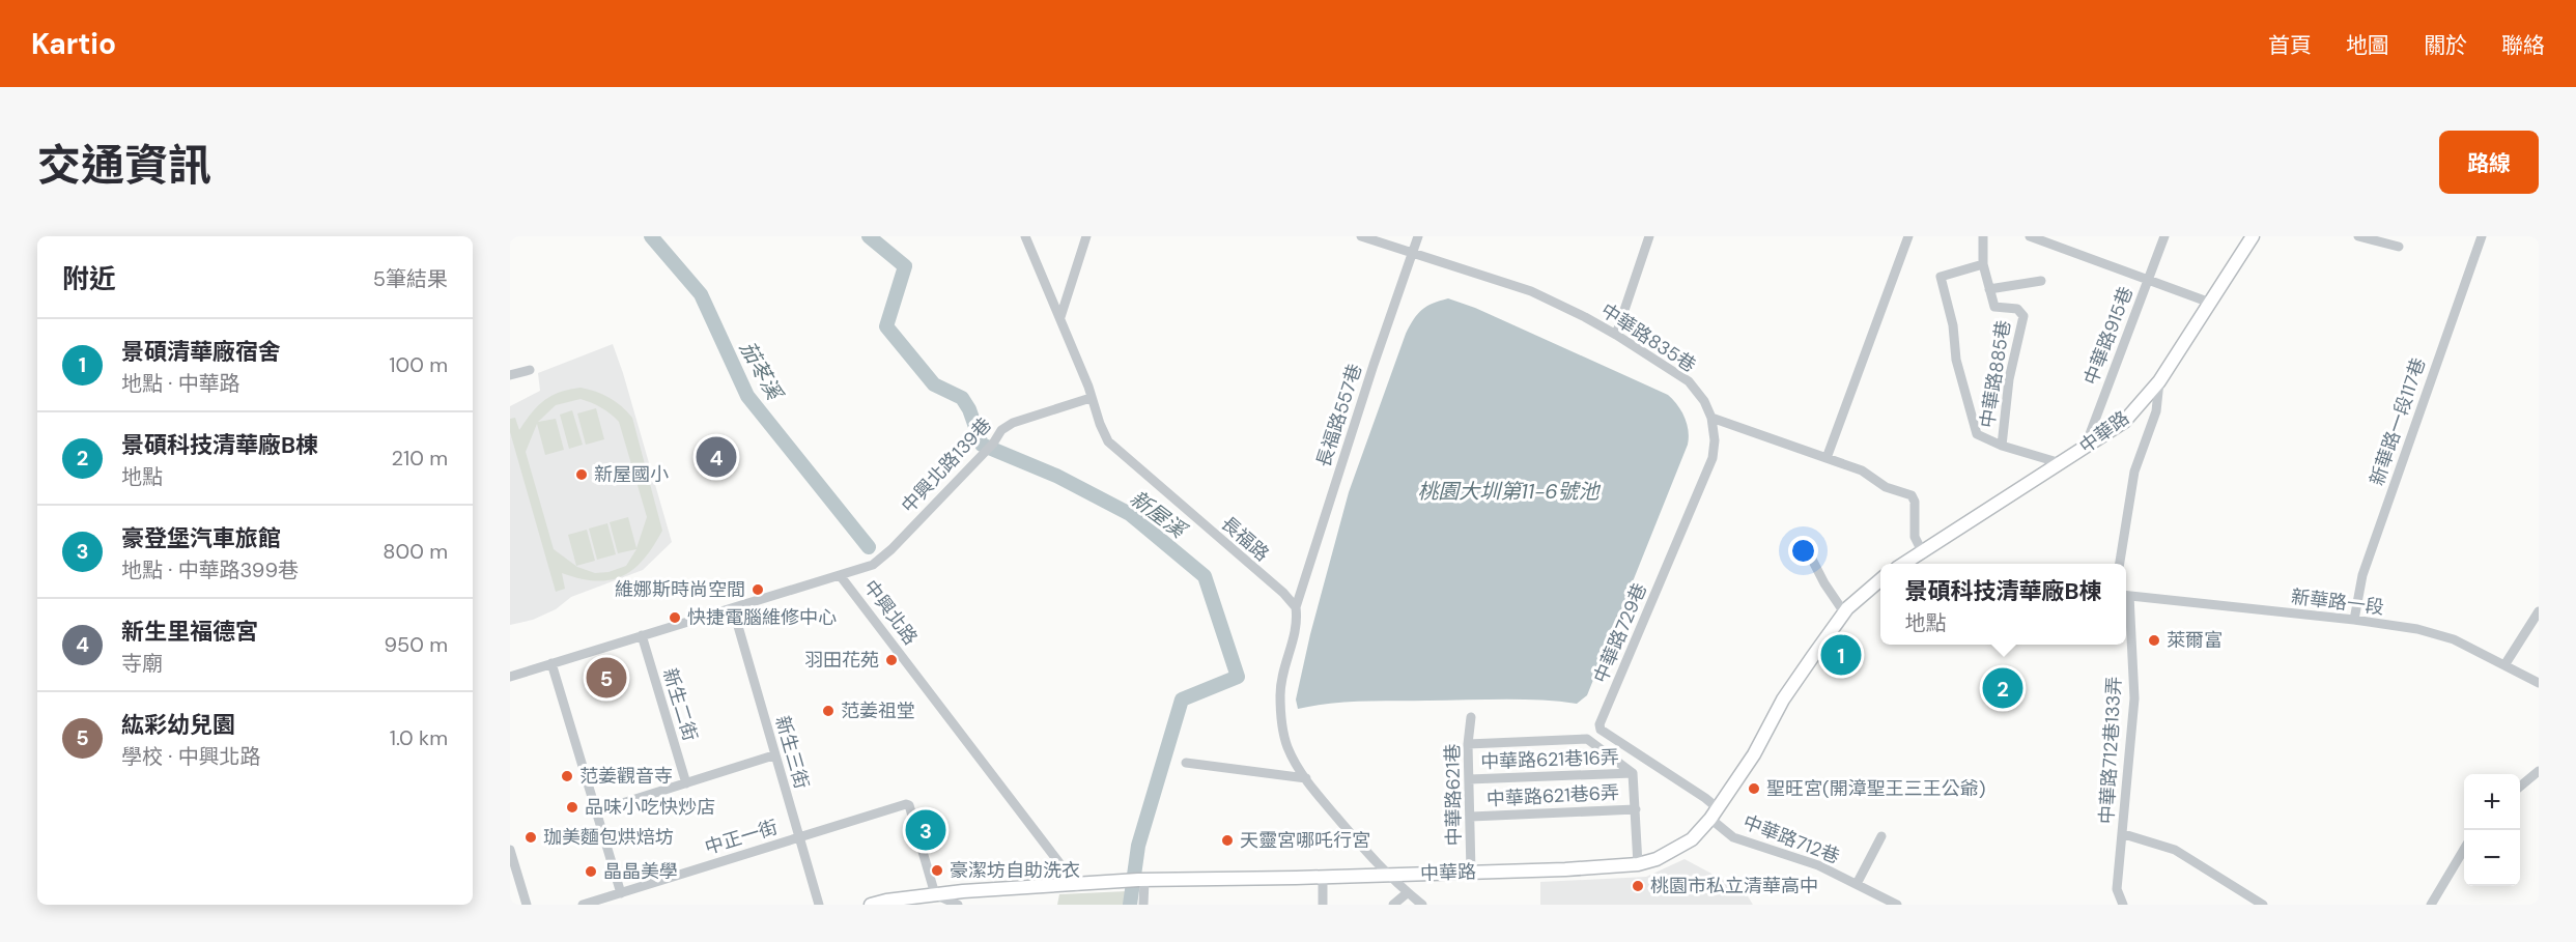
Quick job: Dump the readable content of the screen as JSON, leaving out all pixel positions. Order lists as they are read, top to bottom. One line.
{"streets":{"main road":["中華路"],"street":["中華路915巷","中華路835巷","中華路885巷","長福路557巷","新華路一段117巷","中興北路139巷","長福路","新華路一段","中興北路","中華路729巷","新生二街","中華路712巷133弄","新生三街","中華路621巷16弄","中華路621巷","中華路621巷6弄","中正一街","中華路712巷"]},"crossings":[["中華路915巷","中華路"],["中華路835巷","長福路557巷"],["中華路835巷","中華路729巷"],["中華路885巷","中華路"],["長福路557巷","長福路"],["新華路一段117巷","新華路一段"],["中華路","中興北路"],["中華路","中華路729巷"],["中華路","中華路621巷"],["中華路","中正一街"],["中華路","中華路712巷"],["中興北路139巷","長福路"],["中興北路139巷","中興北路"],["中興北路","新生二街"],["中興北路","新生三街"],["中華路729巷","中華路712巷"],["新生三街","中正一街"],["中華路621巷16弄","中華路621巷"],["中華路621巷","中華路621巷6弄"]],"water":["茄苳溪","桃園大圳第11-6號池","新屋溪"],"places":["新屋國小","維娜斯時尚空間","快捷電腦維修中心","萊爾富","羽田花苑","范姜祖堂","范姜觀音寺","聖旺宮(開漳聖王三王公爺)","品味小吃快炒店","珈美麵包烘焙坊","天靈宮哪吒行宮","豪潔坊自助洗衣","晶晶美學","桃園市私立清華高中"],"page":{"header":"Kartio","nav":["首頁","地圖","關於","聯絡"],"title":"交通資訊","buttons":"路線","heading":["附近","5筆結果"],"list":[{"mark":"1","name":"景碩清華廠宿舍","note":"地點 · 中華路","value":"100 m"},{"mark":"2","name":"景碩科技清華廠B棟","note":"地點","value":"210 m"},{"mark":"3","name":"豪登堡汽車旅館","note":"地點 · 中華路399巷","value":"800 m"},{"mark":"4","name":"新生里福德宮","note":"寺廟","value":"950 m"},{"mark":"5","name":"紘彩幼兒園","note":"學校 · 中興北路","value":"1.0 km"}],"pins":["4","1","5","2","3"],"popup":["景碩科技清華廠B棟","地點"],"map_buttons":["+","−"]}}
